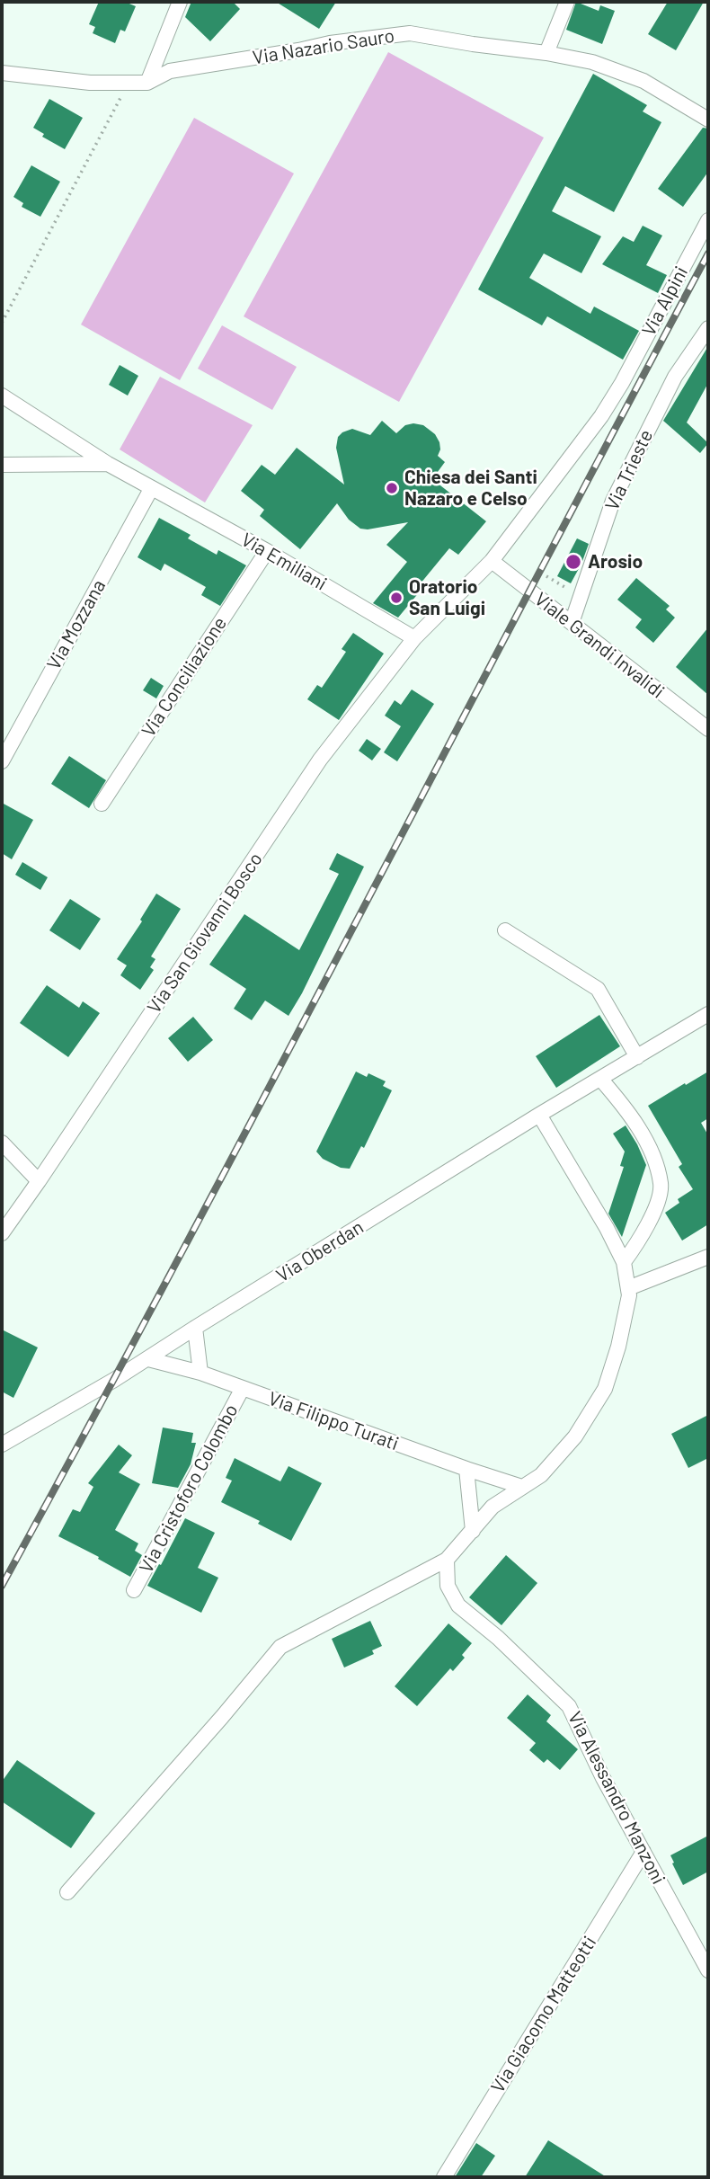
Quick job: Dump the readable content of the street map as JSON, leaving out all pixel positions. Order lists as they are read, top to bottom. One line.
{"streets":{"street":["Via Nazario Sauro","Via Alpini","Via Trieste","Via Emiliani","Via Mozzana","Viale Grandi Invalidi","Via Conciliazione","Via San Giovanni Bosco","Via Oberdan","Via Filippo Turati","Via Cristoforo Colombo","Via Alessandro Manzoni","Via Giacomo Matteotti"]},"crossings":[["Via Alpini","Viale Grandi Invalidi"],["Via Alpini","Via San Giovanni Bosco"],["Via Trieste","Viale Grandi Invalidi"],["Via Emiliani","Via Mozzana"],["Via Emiliani","Via Conciliazione"],["Via Emiliani","Via San Giovanni Bosco"],["Viale Grandi Invalidi","Via San Giovanni Bosco"],["Via Oberdan","Via Filippo Turati"],["Via Filippo Turati","Via Cristoforo Colombo"],["Via Alessandro Manzoni","Via Giacomo Matteotti"]],"places":["Chiesa dei Santi Nazaro e Celso","Arosio","Oratorio San Luigi"]}
